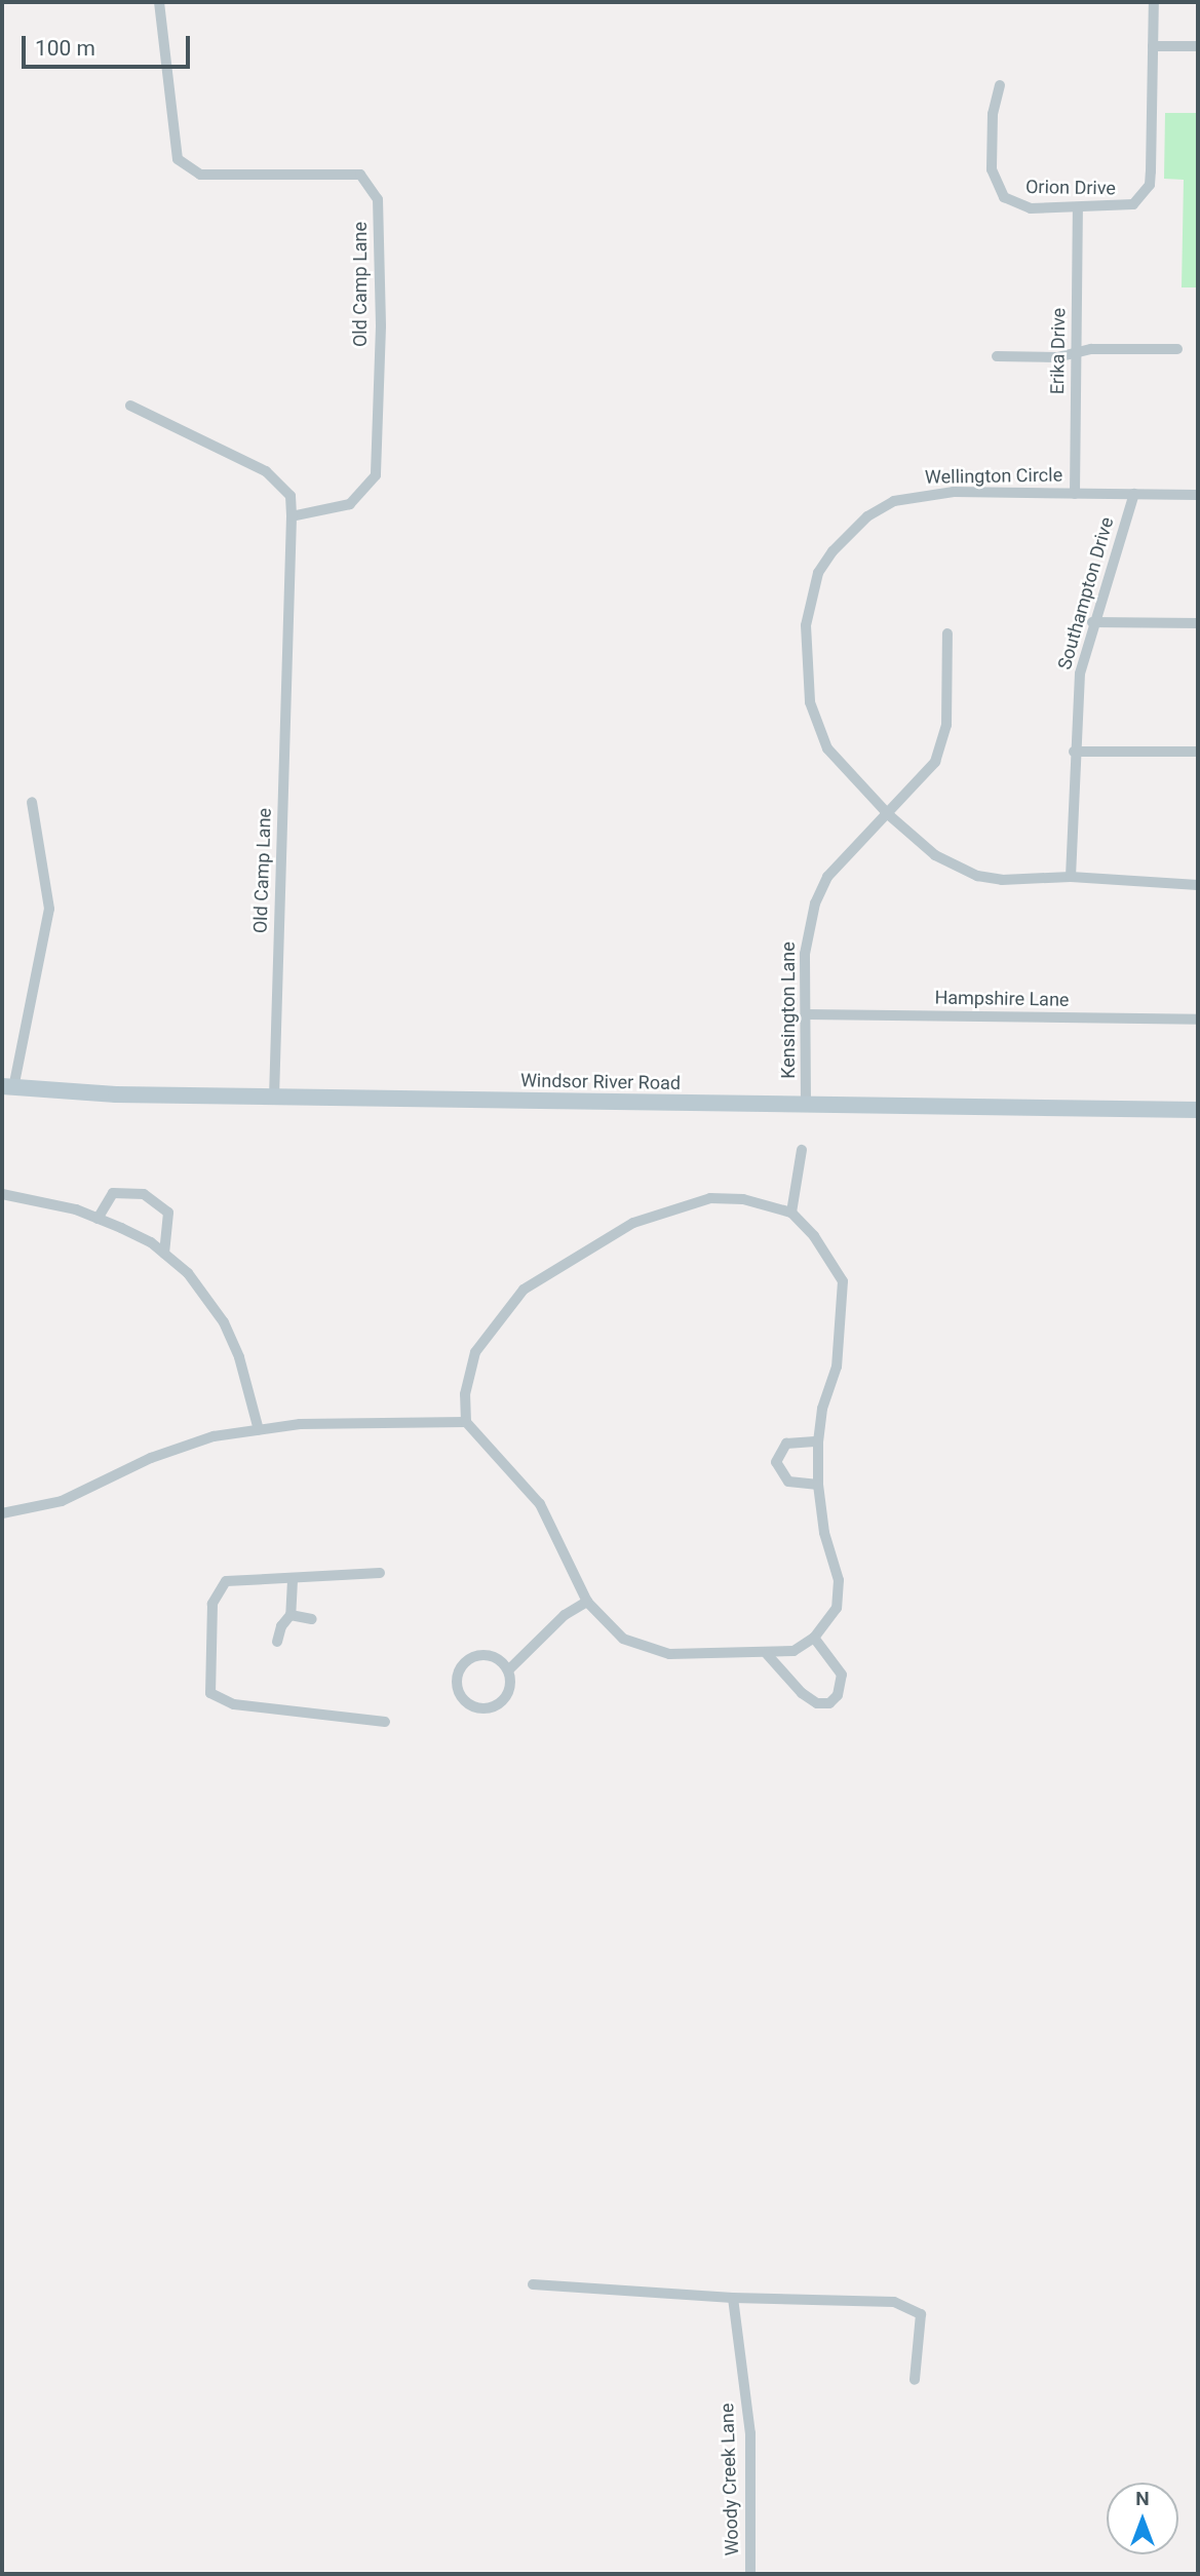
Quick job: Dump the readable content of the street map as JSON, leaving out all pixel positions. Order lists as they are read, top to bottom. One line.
{"streets":{"main road":["Windsor River Road"],"street":["Orion Drive","Old Camp Lane","Erika Drive","Wellington Circle","Southampton Drive","Hampshire Lane","Kensington Lane","Woody Creek Lane"]},"crossings":[["Orion Drive","Erika Drive"],["Old Camp Lane","Windsor River Road"],["Erika Drive","Wellington Circle"],["Wellington Circle","Southampton Drive"],["Wellington Circle","Kensington Lane"],["Hampshire Lane","Kensington Lane"],["Kensington Lane","Windsor River Road"]],"scale_bar":"100 m","north":"top"}
